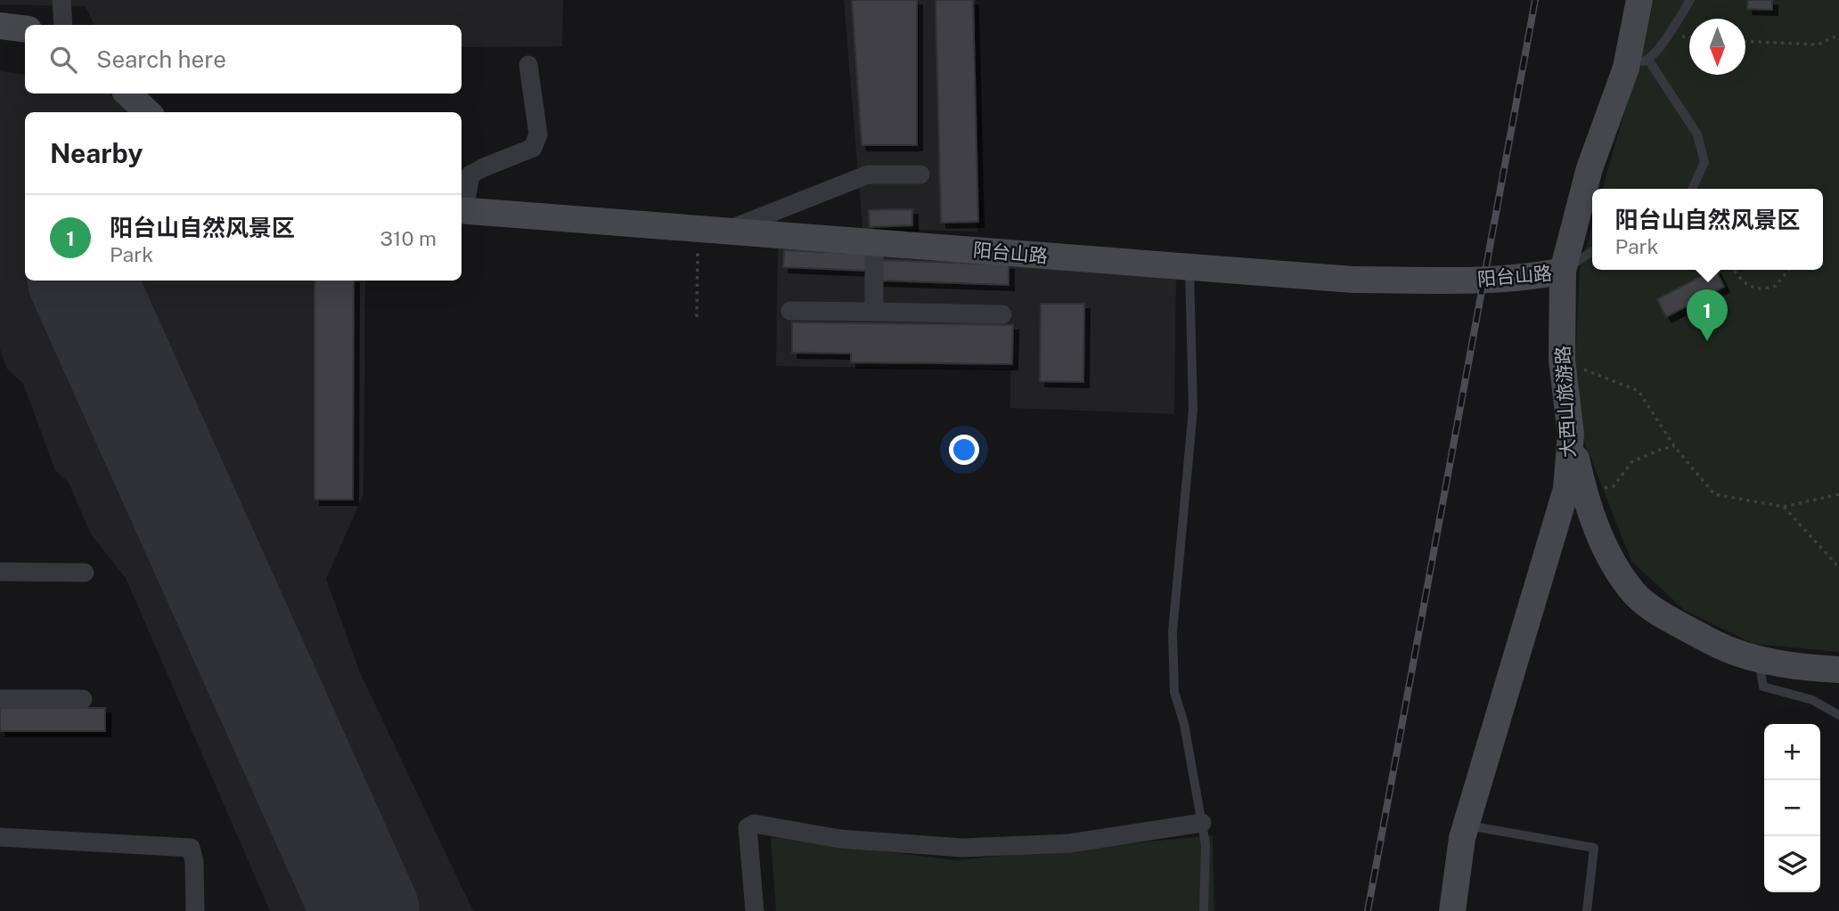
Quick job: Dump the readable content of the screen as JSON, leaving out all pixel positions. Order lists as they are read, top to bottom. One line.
{"streets":{"street":["阳台山路","大西山旅游路"]},"crossings":[["阳台山路","大西山旅游路"]],"north":"bottom","page":{"search":"Search here","heading":"Nearby","popup":["阳台山自然风景区","Park"],"list":[{"mark":"1","name":"阳台山自然风景区","note":"Park","value":"310 m"}],"pins":"1","map_buttons":["+","−"]}}
